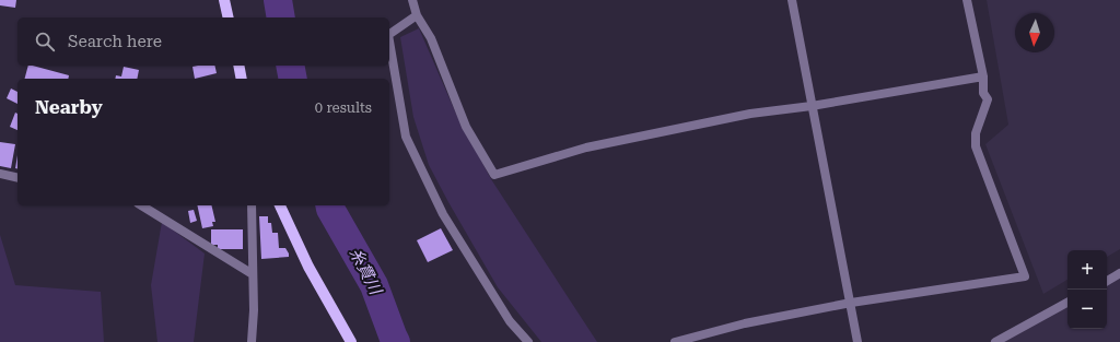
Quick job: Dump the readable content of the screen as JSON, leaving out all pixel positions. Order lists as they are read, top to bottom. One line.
{"water":["糸貫川"],"north":"bottom","page":{"search":"Search here","heading":["Nearby","0 results"],"map_buttons":["+","−"]}}
